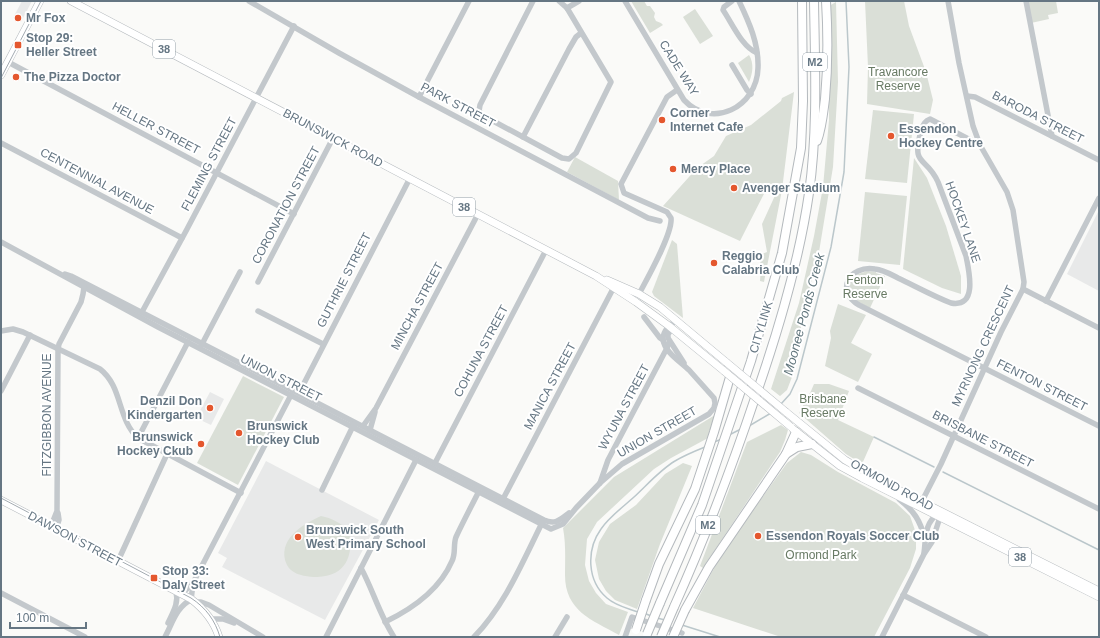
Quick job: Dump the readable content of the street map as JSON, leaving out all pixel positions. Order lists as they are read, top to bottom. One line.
{"streets":{"highway":["M2","CITYLINK"],"main road":["38","BRUNSWICK ROAD","ORMOND ROAD","DAWSON STREET"],"street":["CADE WAY","PARK STREET","BARODA STREET","HELLER STREET","FLEMING STREET","CENTENNIAL AVENUE","CORONATION STREET","HOCKEY LANE","GUTHRIE STREET","MINCHA STREET","MYRNONG CRESCENT","COHUNA STREET","UNION STREET","FENTON STREET","MANICA STREET","WYUNA STREET","FITZGIBBON AVENUE","BRISBANE STREET"]},"crossings":[["PARK STREET","FLEMING STREET"],["BARODA STREET","MYRNONG CRESCENT"],["HELLER STREET","FLEMING STREET"],["HELLER STREET","CORONATION STREET"],["BRUNSWICK ROAD","FLEMING STREET"],["BRUNSWICK ROAD","CORONATION STREET"],["BRUNSWICK ROAD","GUTHRIE STREET"],["BRUNSWICK ROAD","MINCHA STREET"],["BRUNSWICK ROAD","COHUNA STREET"],["BRUNSWICK ROAD","MANICA STREET"],["BRUNSWICK ROAD","ORMOND ROAD"],["FLEMING STREET","CENTENNIAL AVENUE"],["FLEMING STREET","UNION STREET"],["HOCKEY LANE","MYRNONG CRESCENT"],["HOCKEY LANE","FENTON STREET"],["GUTHRIE STREET","UNION STREET"],["MINCHA STREET","UNION STREET"],["MYRNONG CRESCENT","FENTON STREET"],["MYRNONG CRESCENT","BRISBANE STREET"],["MYRNONG CRESCENT","ORMOND ROAD"],["COHUNA STREET","UNION STREET"],["UNION STREET","MANICA STREET"],["UNION STREET","WYUNA STREET"],["UNION STREET","FITZGIBBON AVENUE"],["FITZGIBBON AVENUE","DAWSON STREET"]],"water":["Moonee Ponds Creek"],"parks":["Travancore Reserve","Fenton Reserve","Brisbane Reserve","Ormond Park"],"places":{"other":["Mr Fox","The Pizza Doctor","Corner Internet Cafe","Essendon Hockey Centre","Mercy Place","Avenger Stadium","Reggio Calabria Club","Denzil Don Kindergarten","Brunswick Hockey Club","Brunswick Hockey Ckub","Essendon Royals Soccer Club","Brunswick South West Primary School"],"transit":["Stop 29: Heller Street","Stop 33: Daly Street"]},"scale_bar":"100 m"}
